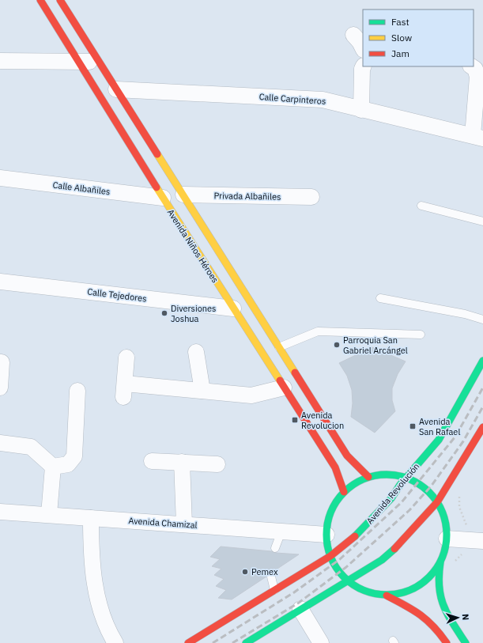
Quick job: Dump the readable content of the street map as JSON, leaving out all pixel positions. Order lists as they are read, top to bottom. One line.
{"streets":{"main road":["Avenida Niños Héroes","Avenida Revolución"],"street":["Calle Carpinteros","Calle Albañiles","Privada Albañiles","Calle Tejedores","Avenida Chamizal"]},"crossings":[["Calle Albañiles","Avenida Niños Héroes"],["Avenida Niños Héroes","Calle Tejedores"]],"places":{"other":["Diversiones Joshua","Parroquia San Gabriel Arcángel","Pemex"],"transit":["Avenida Revolucion","Avenida San Rafael"]},"legend":["Fast","Slow","Jam"],"north":"right"}
